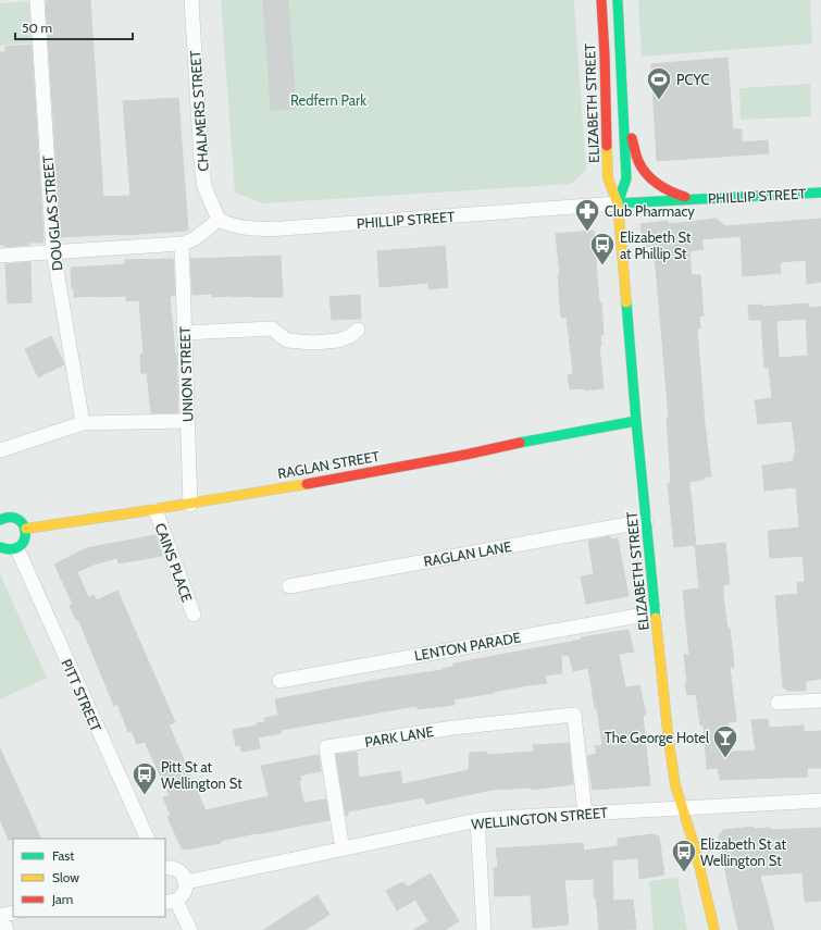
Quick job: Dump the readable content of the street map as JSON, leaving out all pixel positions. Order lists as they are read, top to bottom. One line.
{"streets":{"main road":["ELIZABETH STREET","PHILLIP STREET","RAGLAN STREET"],"street":["CHALMERS STREET","DOUGLAS STREET","UNION STREET","RAGLAN LANE","CAINS PLACE","LENTON PARADE","PITT STREET","PARK LANE","WELLINGTON STREET"]},"crossings":[["ELIZABETH STREET","PHILLIP STREET"],["ELIZABETH STREET","RAGLAN STREET"],["ELIZABETH STREET","RAGLAN LANE"],["ELIZABETH STREET","LENTON PARADE"],["ELIZABETH STREET","WELLINGTON STREET"],["CHALMERS STREET","PHILLIP STREET"],["UNION STREET","RAGLAN STREET"],["RAGLAN STREET","CAINS PLACE"],["PARK LANE","WELLINGTON STREET"]],"parks":["Redfern Park"],"places":{"sports":["PCYC"],"pharmacy":["Club Pharmacy"],"bus stop":["Elizabeth St at Phillip St","Pitt St at Wellington St","Elizabeth St at Wellington St"],"bar":["The George Hotel"]},"legend":["Fast","Slow","Jam"],"scale_bar":"50 m"}
